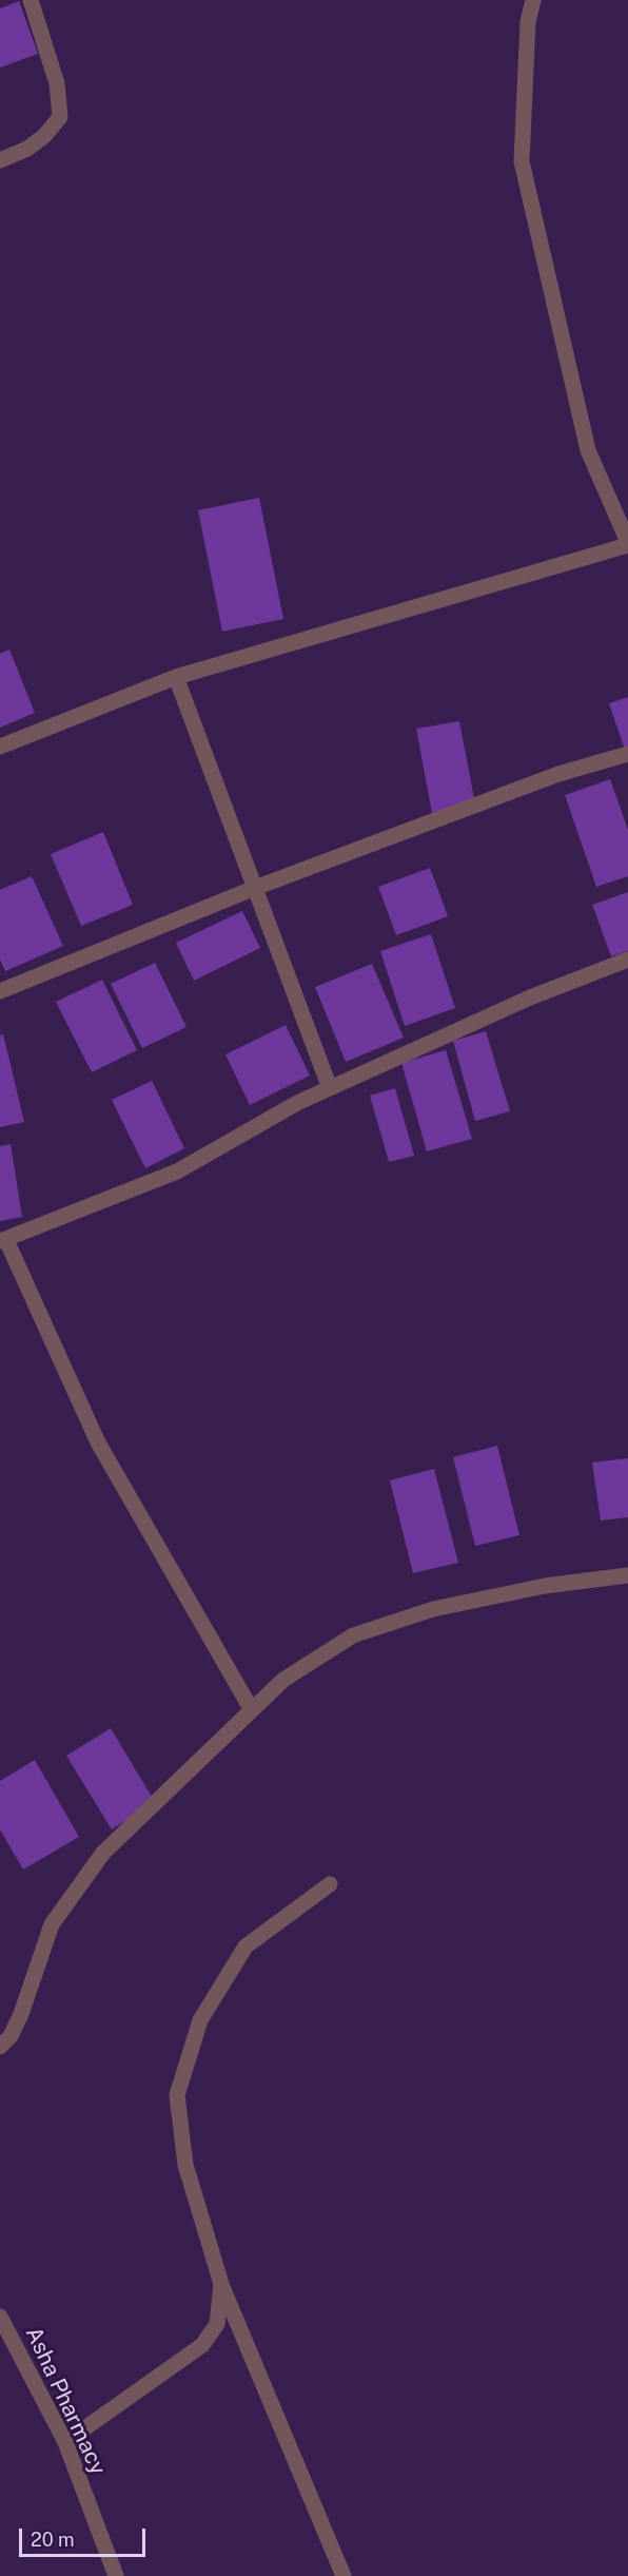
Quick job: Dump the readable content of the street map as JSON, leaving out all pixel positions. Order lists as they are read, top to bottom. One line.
{"streets":{"street":["Asha Pharmacy"]},"scale_bar":"20 m"}
